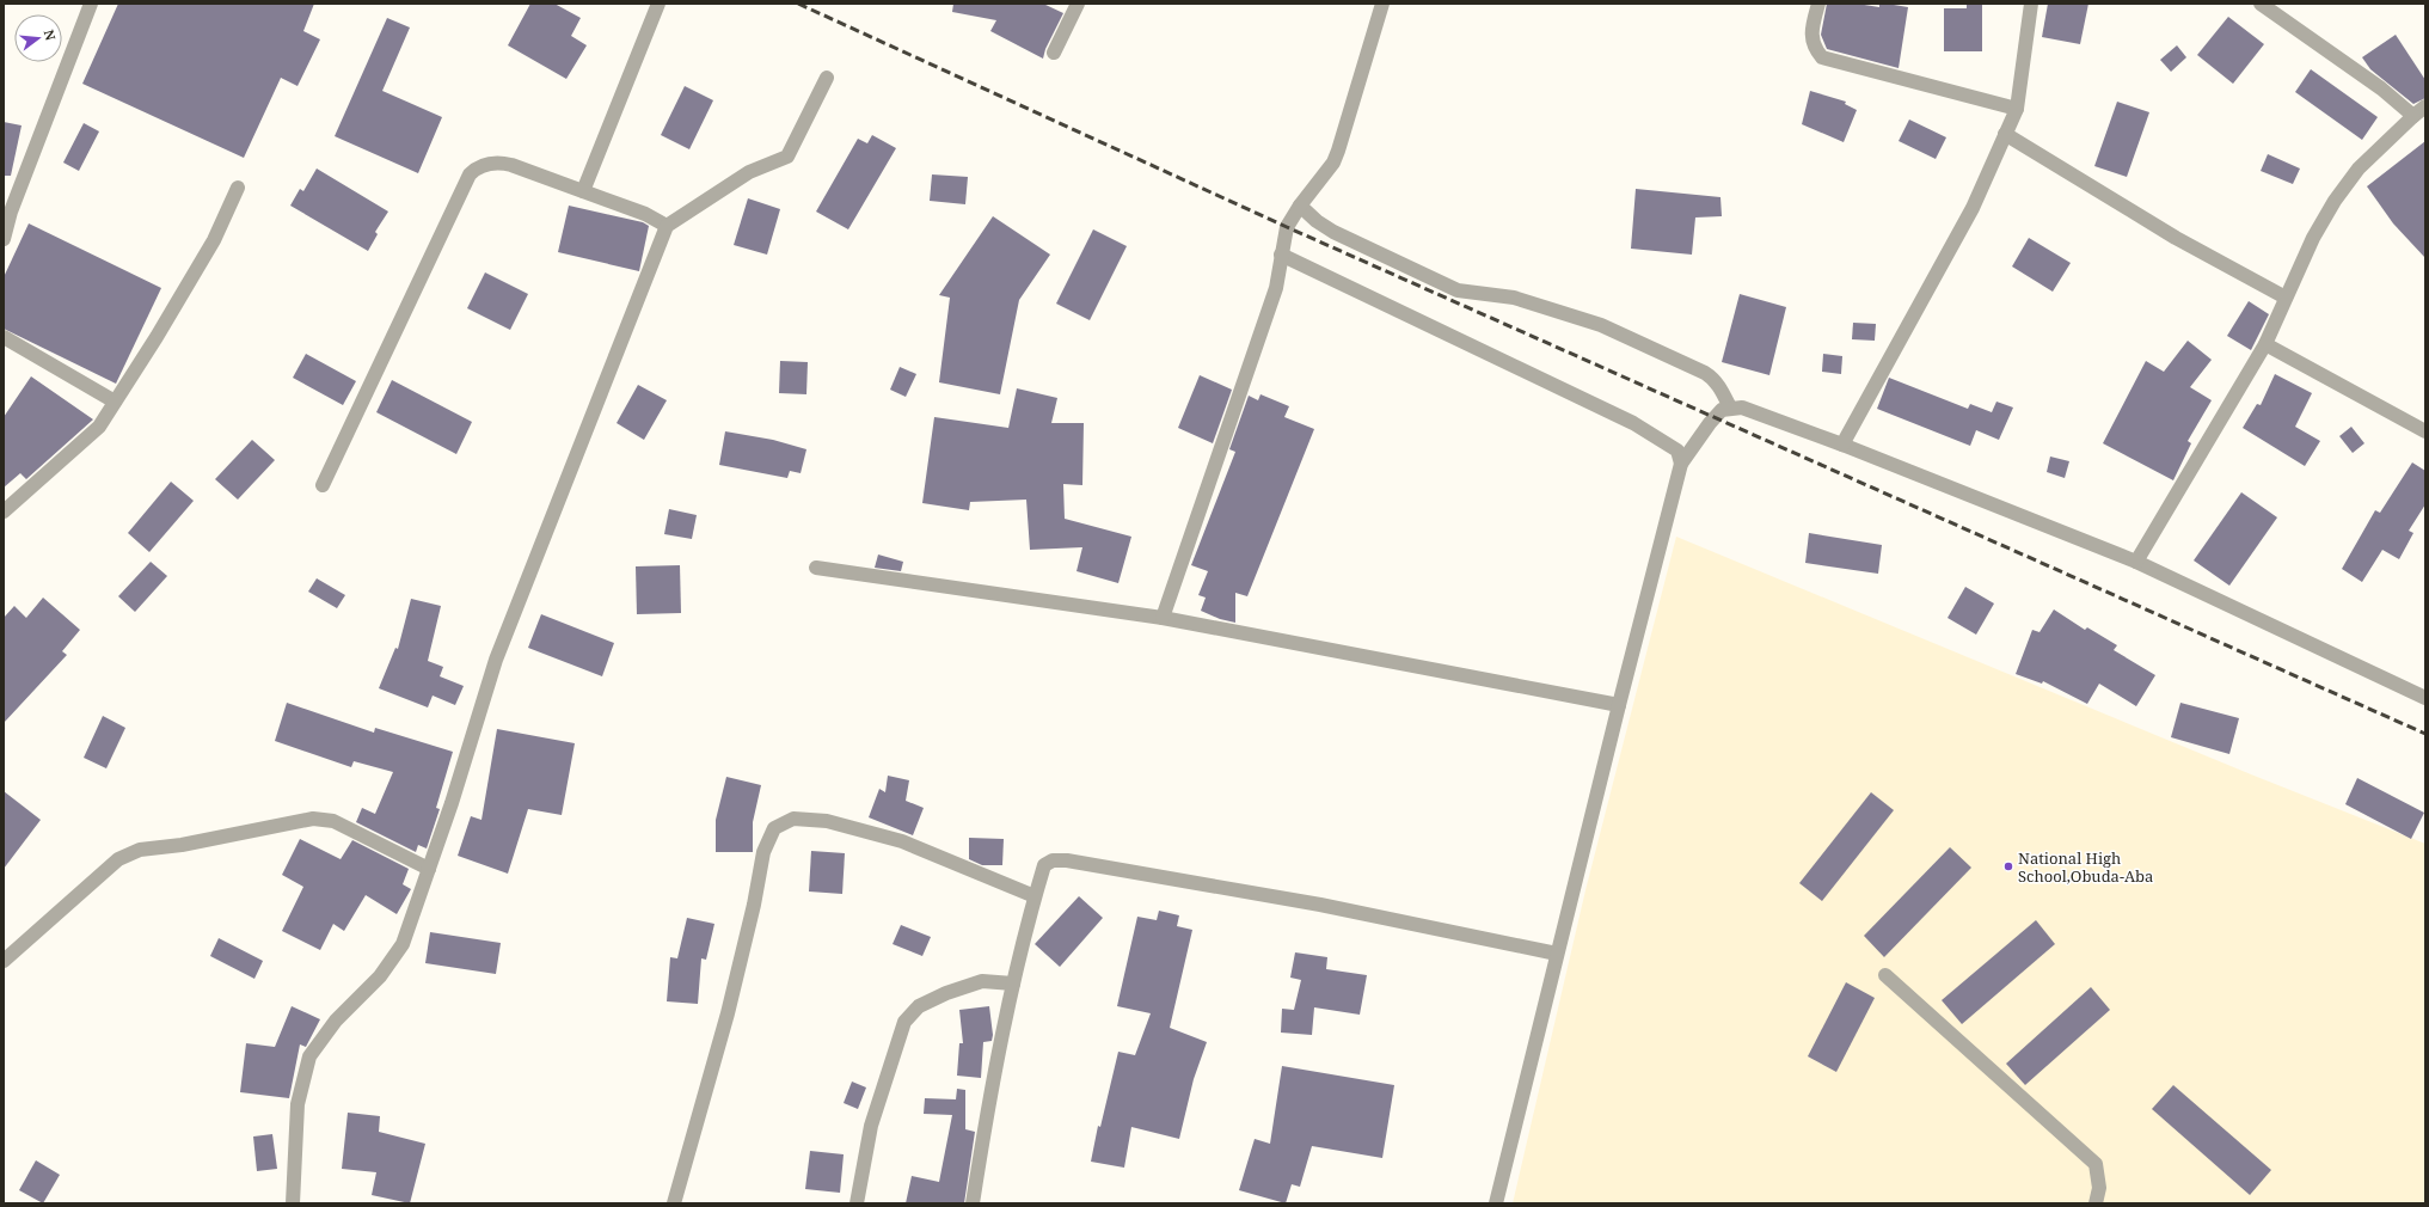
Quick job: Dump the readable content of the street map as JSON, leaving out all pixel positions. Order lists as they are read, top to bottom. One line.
{"places":["National High School,Obuda-Aba"],"north":"right"}
